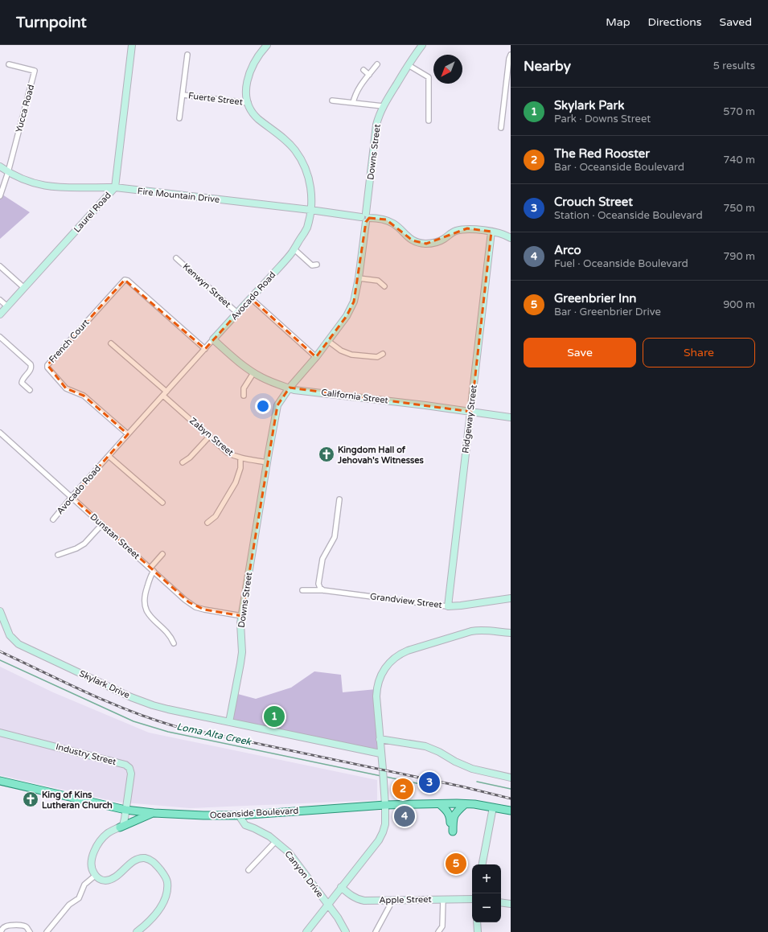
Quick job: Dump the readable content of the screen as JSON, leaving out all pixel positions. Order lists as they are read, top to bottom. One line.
{"streets":{"main road":["Oceanside Boulevard"],"street":["Fuerte Street","Yucca Road","Downs Street","Fire Mountain Drive","Laurel Road","Kenwyn Street","Avocado Road","French Court","California Street","Ridgeway Street","Zabyn Street","Dunstan Street","Grandview Street","Skylark Drive","Industry Street","Canyon Drive","Apple Street"]},"crossings":[["Fuerte Street","Avocado Road"],["Yucca Road","Fire Mountain Drive"],["Downs Street","Fire Mountain Drive"],["Downs Street","California Street"],["Downs Street","Zabyn Street"],["Downs Street","Dunstan Street"],["Downs Street","Skylark Drive"],["Fire Mountain Drive","Laurel Road"],["Fire Mountain Drive","Avocado Road"],["Fire Mountain Drive","Ridgeway Street"],["Kenwyn Street","Avocado Road"],["Avocado Road","French Court"],["Avocado Road","California Street"],["Avocado Road","Zabyn Street"],["Avocado Road","Dunstan Street"],["California Street","Ridgeway Street"],["Ridgeway Street","Grandview Street"],["Industry Street","Oceanside Boulevard"],["Oceanside Boulevard","Canyon Drive"]],"water":["Loma Alta Creek"],"places":{"church":["Kingdom Hall of Jehovah's Witnesses","King of Kins Lutheran Church"]},"north":"bottom left","page":{"header":"Turnpoint","nav":["Map","Directions","Saved"],"heading":["Nearby","5 results"],"list":[{"mark":"1","name":"Skylark Park","note":"Park · Downs Street","value":"570 m"},{"mark":"2","name":"The Red Rooster","note":"Bar · Oceanside Boulevard","value":"740 m"},{"mark":"3","name":"Crouch Street","note":"Station · Oceanside Boulevard","value":"750 m"},{"mark":"4","name":"Arco","note":"Fuel · Oceanside Boulevard","value":"790 m"},{"mark":"5","name":"Greenbrier Inn","note":"Bar · Greenbrier Drive","value":"900 m"}],"buttons":["Save","Share"],"pins":["1","3","2","4","5"],"map_buttons":["+","−"]}}
